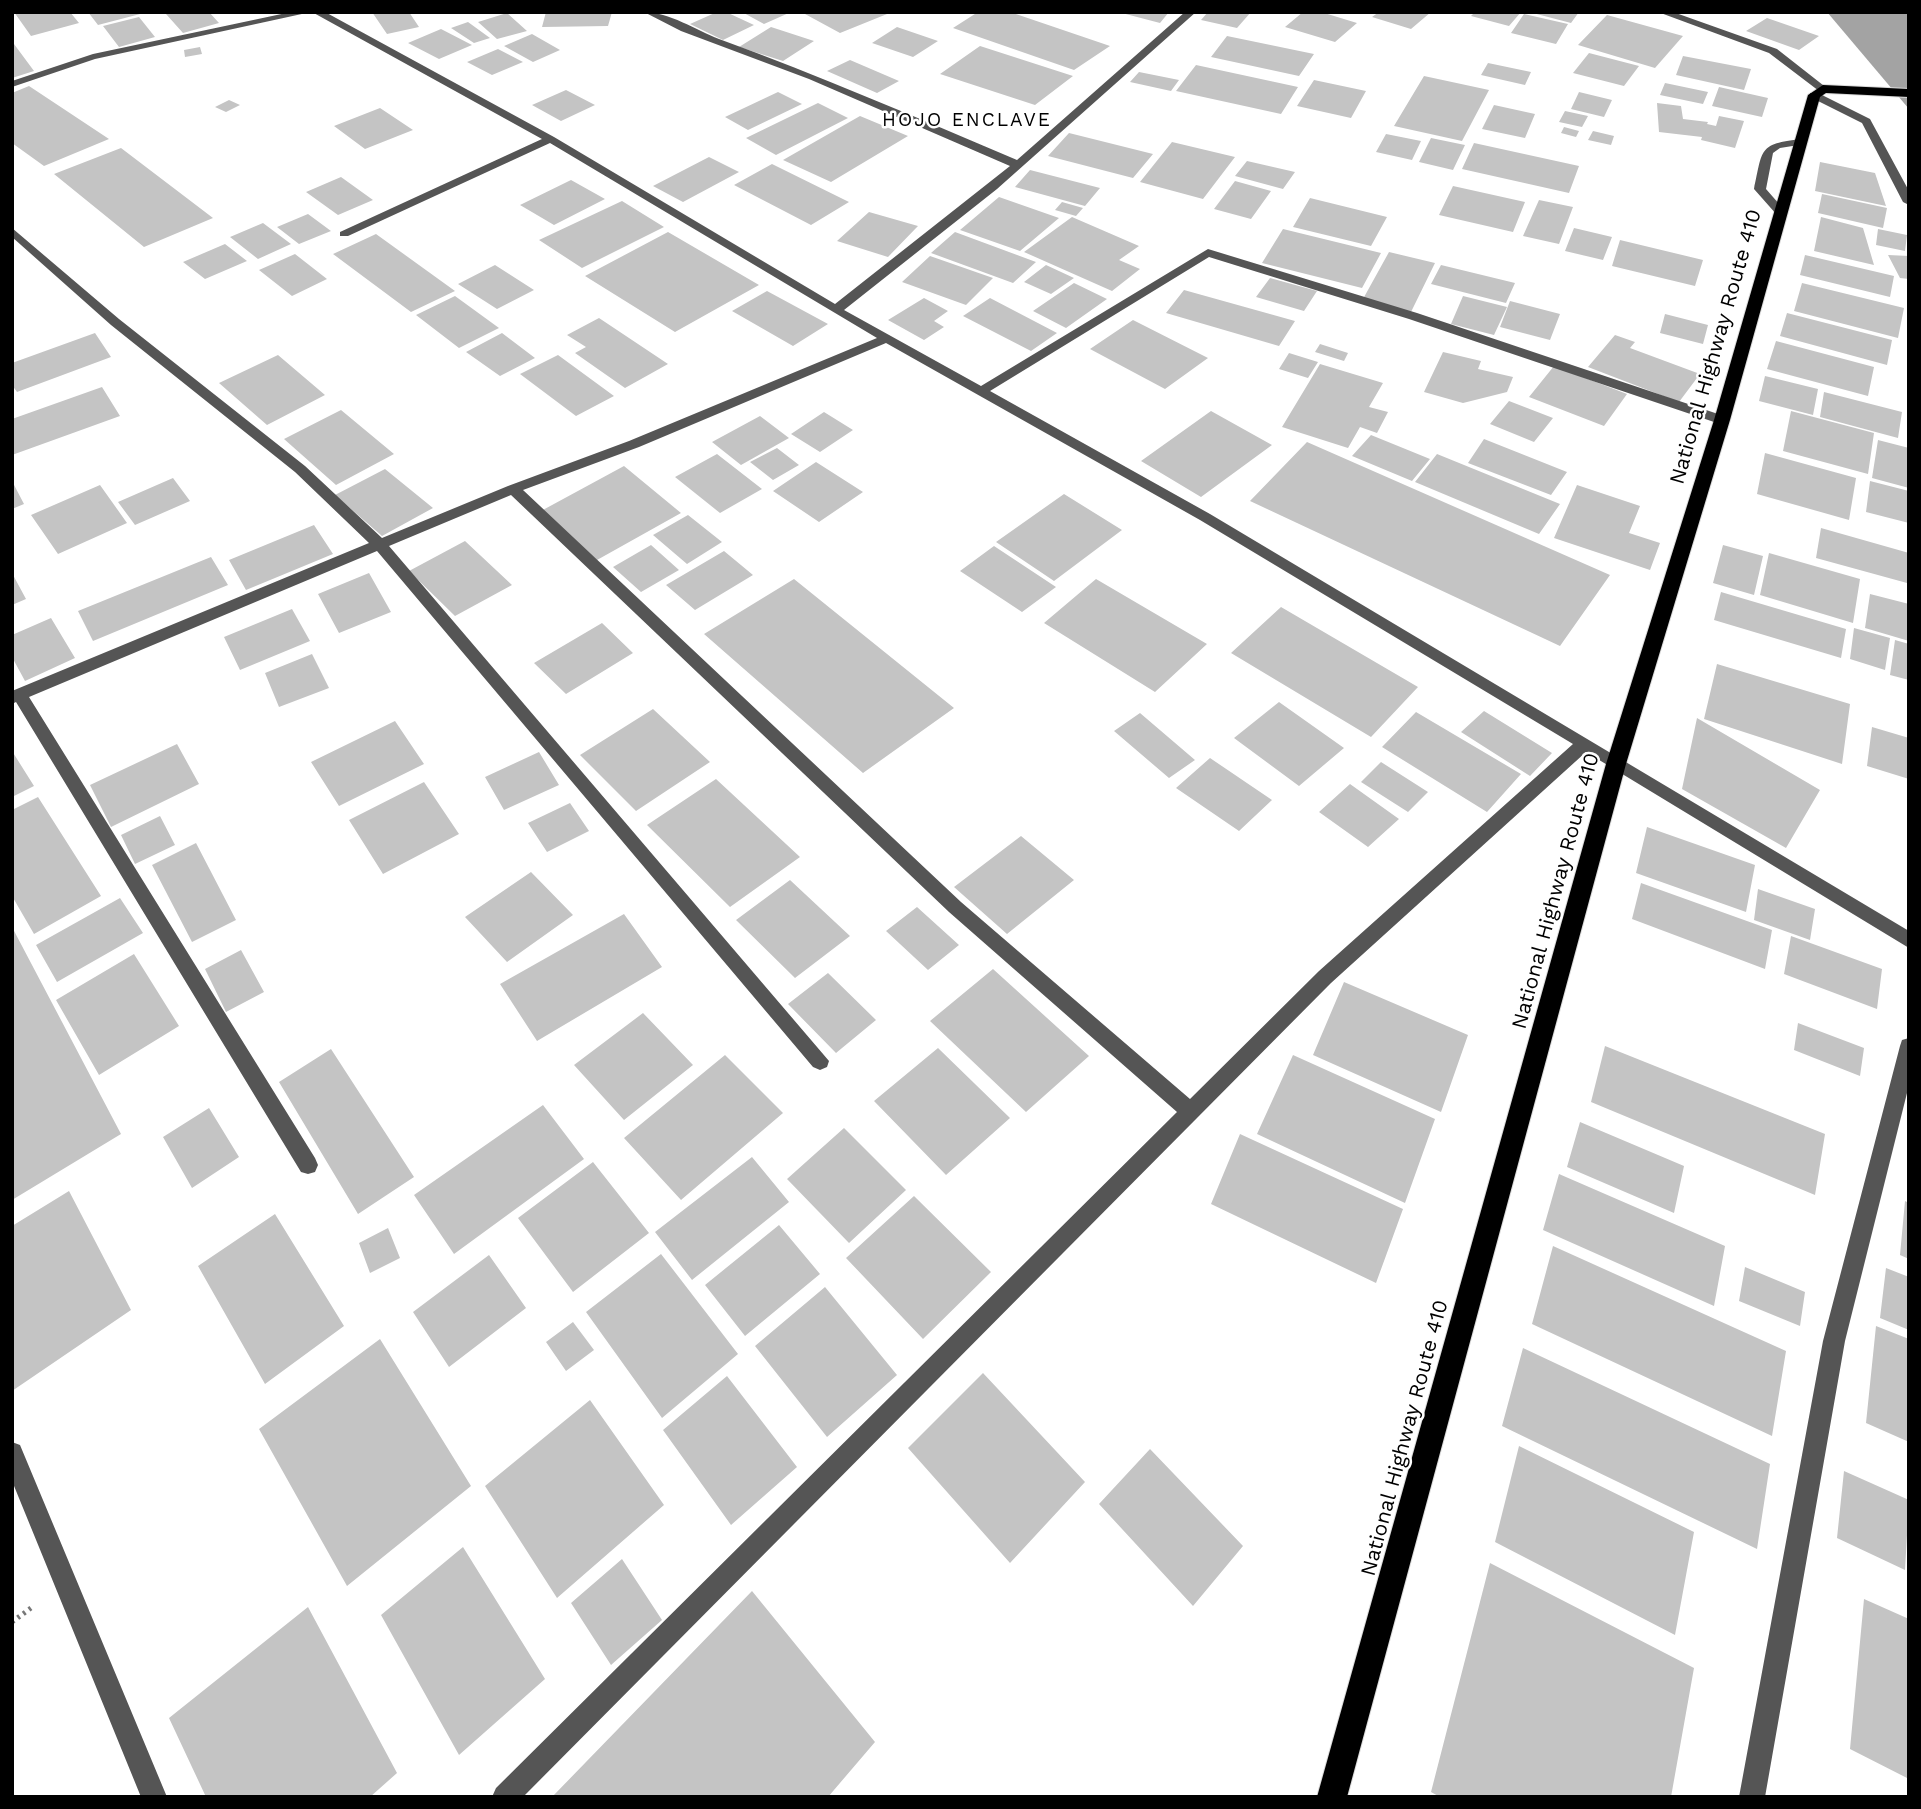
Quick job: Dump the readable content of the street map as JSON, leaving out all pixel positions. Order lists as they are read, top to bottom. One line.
{"streets":{"highway":["National Highway Route 410"]},"districts":["HOJO ENCLAVE"]}
